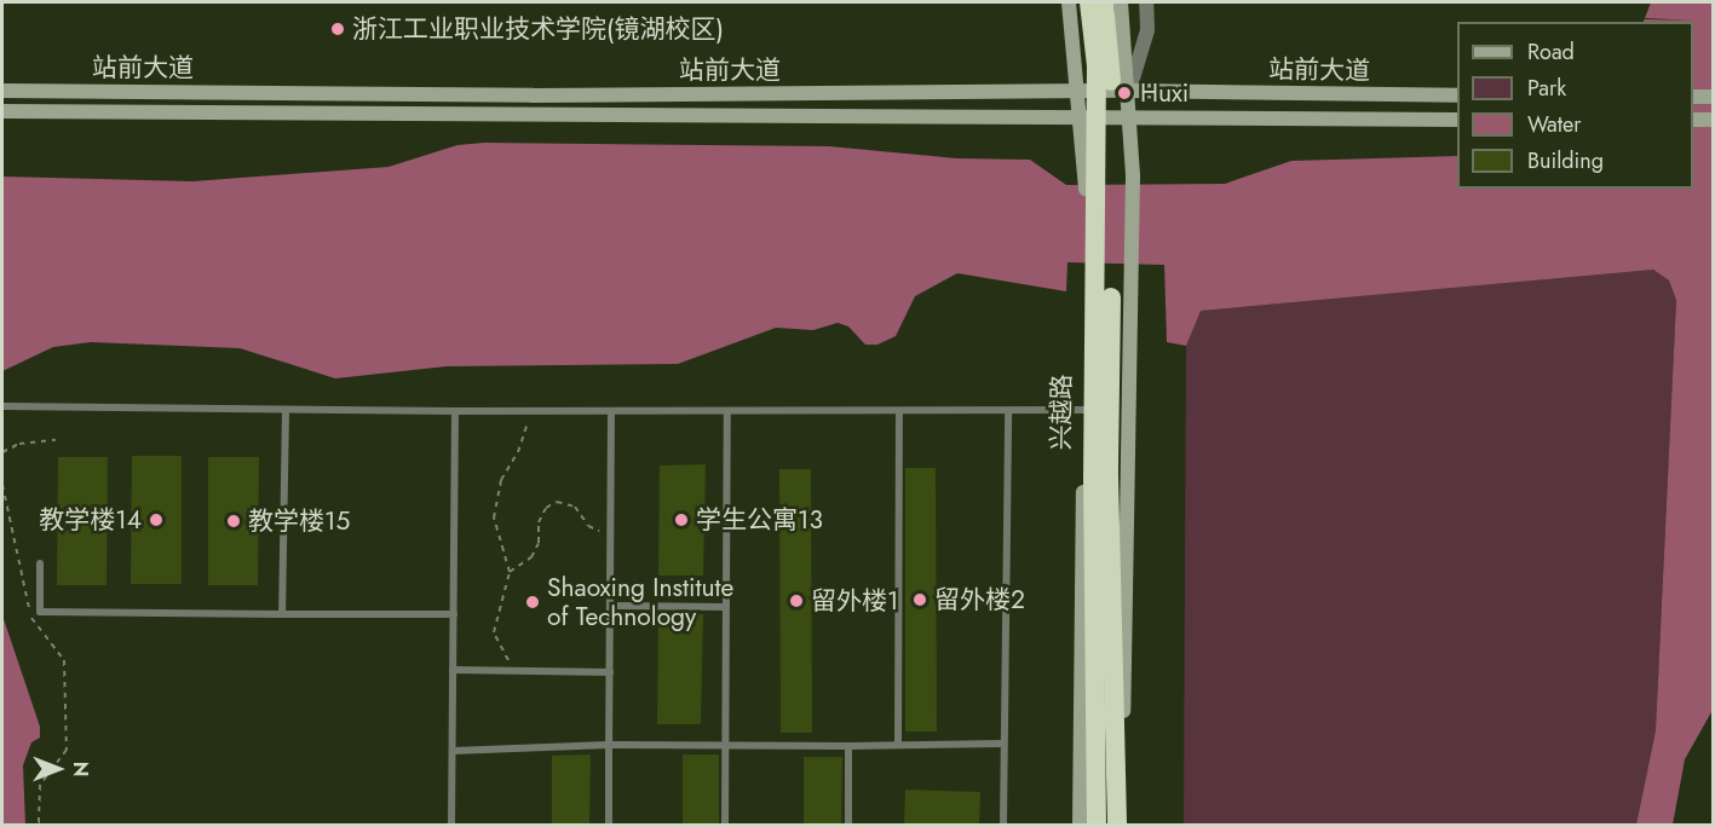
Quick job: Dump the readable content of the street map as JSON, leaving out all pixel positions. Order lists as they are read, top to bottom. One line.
{"streets":{"main road":["站前大道","兴越路"]},"crossings":[["站前大道","兴越路"]],"places":["浙江工业职业技术学院(镜湖校区)","Huxi","教学楼14","学生公寓13","教学楼15","留外楼2","留外楼1","Shaoxing Institute of Technology"],"legend":["Road","Park","Water","Building"],"north":"right"}
